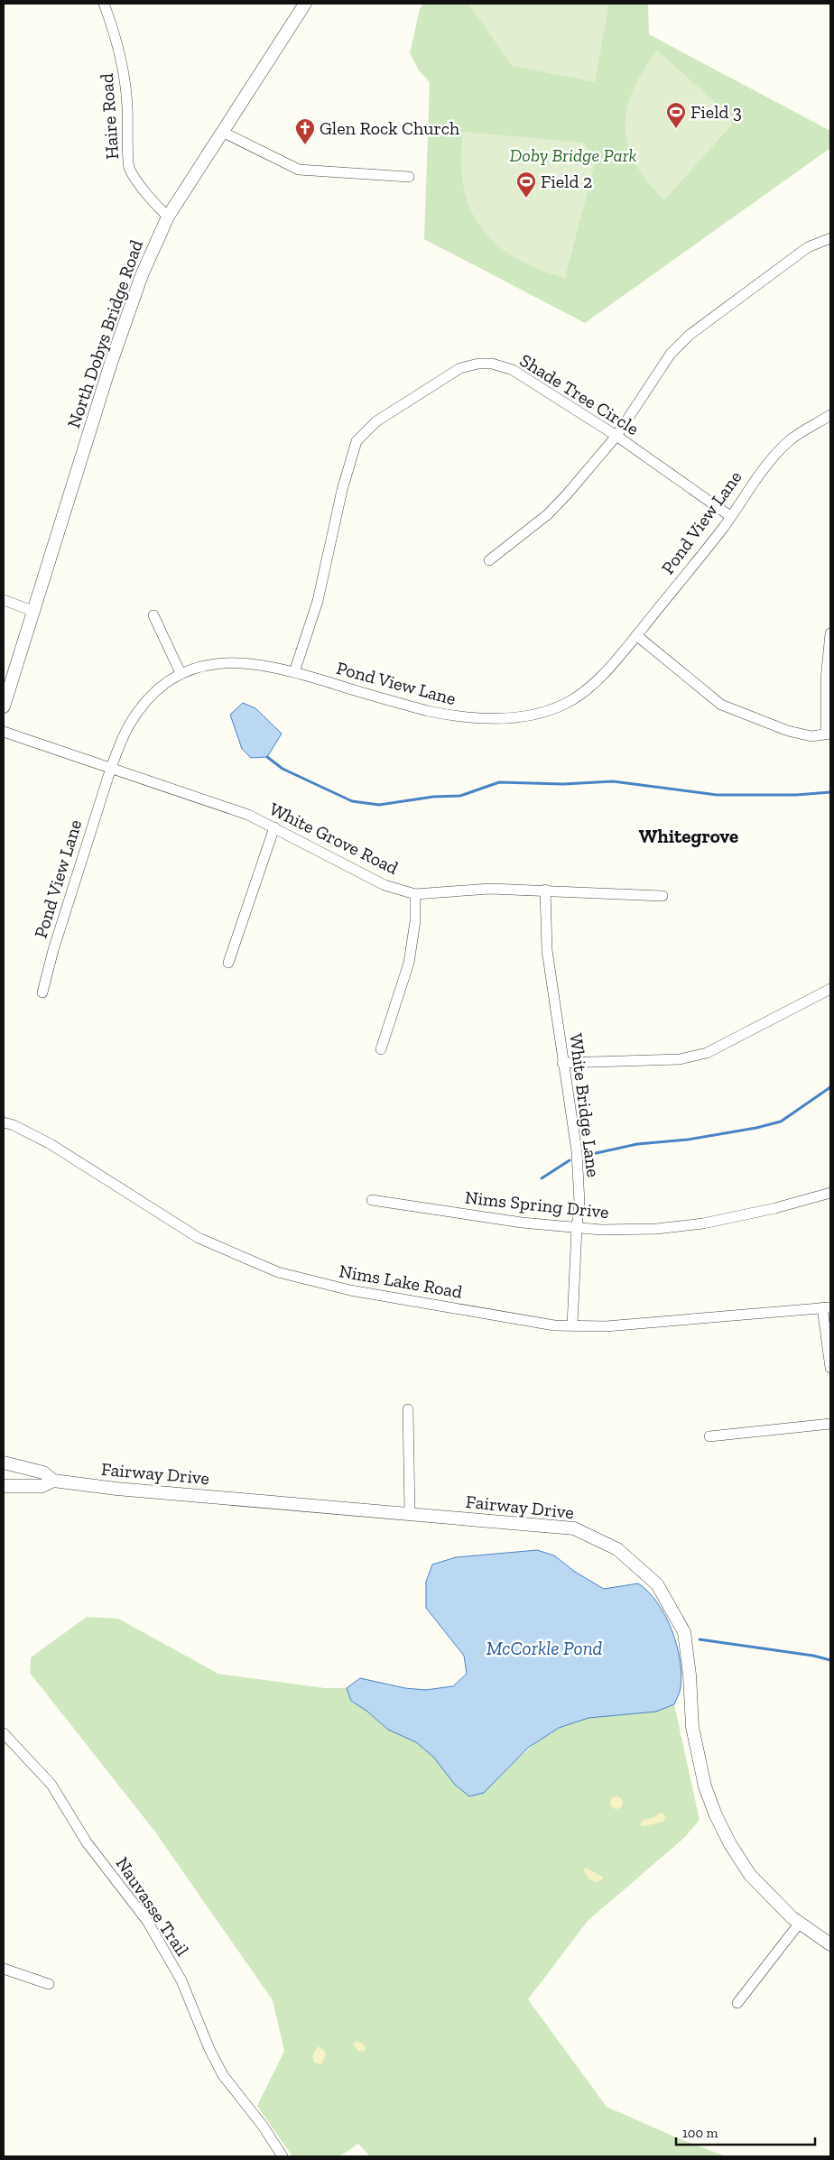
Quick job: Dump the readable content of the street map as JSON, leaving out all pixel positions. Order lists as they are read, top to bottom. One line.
{"streets":{"street":["Haire Road","North Dobys Bridge Road","Shade Tree Circle","Pond View Lane","White Grove Road","White Bridge Lane","Nims Spring Drive","Nims Lake Road","Fairway Drive","Nauvasse Trail"]},"crossings":[["Haire Road","North Dobys Bridge Road"],["Shade Tree Circle","Pond View Lane"],["Pond View Lane","White Grove Road"],["White Grove Road","White Bridge Lane"],["White Bridge Lane","Nims Spring Drive"],["White Bridge Lane","Nims Lake Road"]],"districts":["Whitegrove"],"water":["McCorkle Pond"],"parks":["Doby Bridge Park"],"places":{"sports":["Field 3","Field 2"],"church":["Glen Rock Church"]},"scale_bar":"100 m"}
